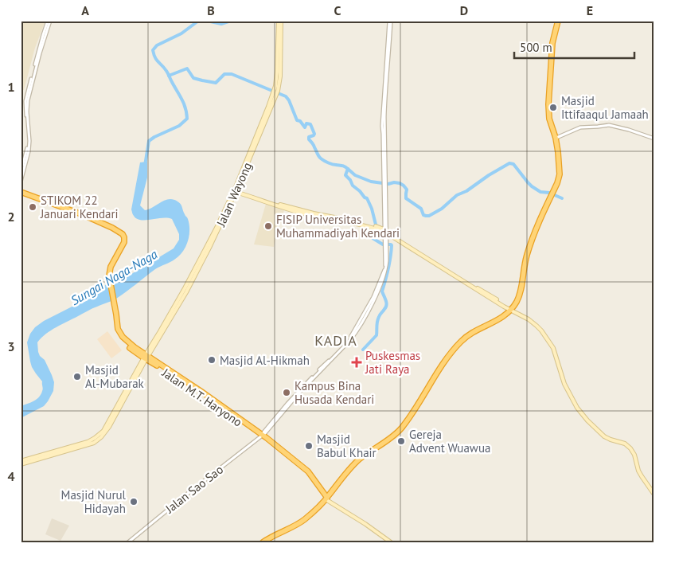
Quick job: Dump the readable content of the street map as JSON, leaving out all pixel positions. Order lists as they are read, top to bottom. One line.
{"streets":{"highway":["Jalan M.T. Haryono"],"main road":["Jalan Wayong"],"street":["Jalan Sao Sao"]},"crossings":[["Jalan Wayong","Jalan M.T. Haryono"],["Jalan M.T. Haryono","Jalan Sao Sao"]],"districts":["KADIA"],"water":["Sungai Naga-Naga"],"places":{"other":["Masjid Ittifaaqul Jamaah","STIKOM 22 Januari Kendari","FISIP Universitas Muhammadiyah Kendari","Masjid Al-Hikmah","Masjid Al-Mubarak","Kampus Bina Husada Kendari","Gereja Advent Wuawua","Masjid Babul Khair","Masjid Nurul Hidayah"],"health":["Puskesmas Jati Raya"]},"scale_bar":"500 m","grid":{"columns":["A","B","C","D","E"],"rows":["1","2","3","4"]}}
